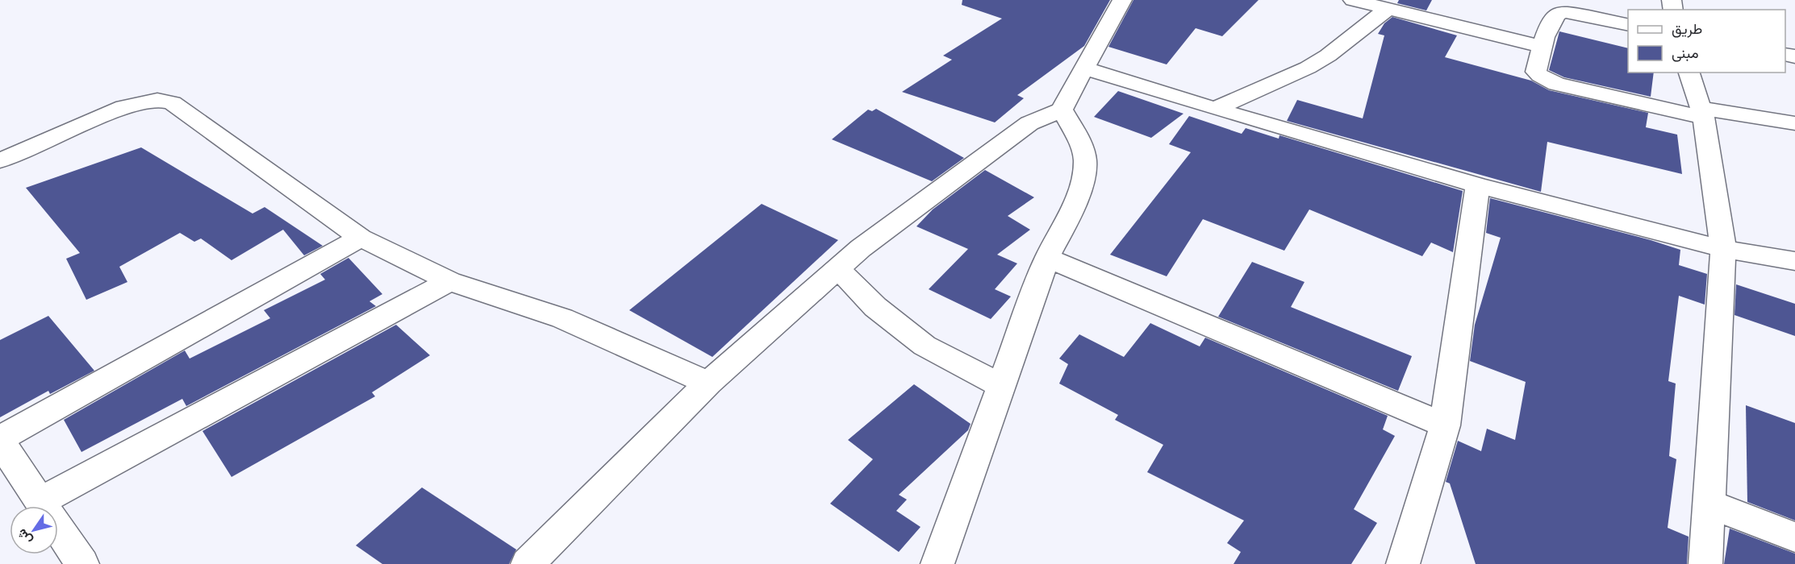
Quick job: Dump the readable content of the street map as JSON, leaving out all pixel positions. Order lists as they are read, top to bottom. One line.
{"legend":["طريق","مبنى"],"north":"bottom left"}
